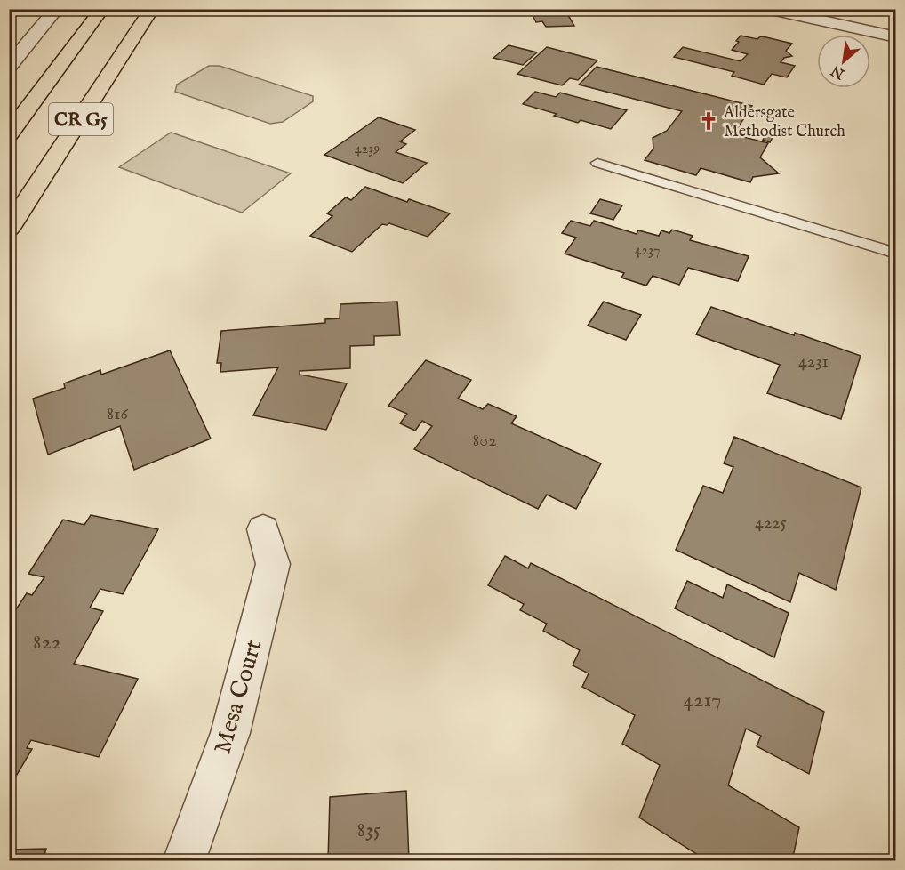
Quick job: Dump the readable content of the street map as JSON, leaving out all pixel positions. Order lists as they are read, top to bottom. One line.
{"streets":{"highway":["CR G5"],"street":["Mesa Court"]},"places":{"church":["Aldersgate Methodist Church"]},"house_numbers":["4239","4237","4231","816","802","4225","822","4217","835"],"north":"bottom left"}
